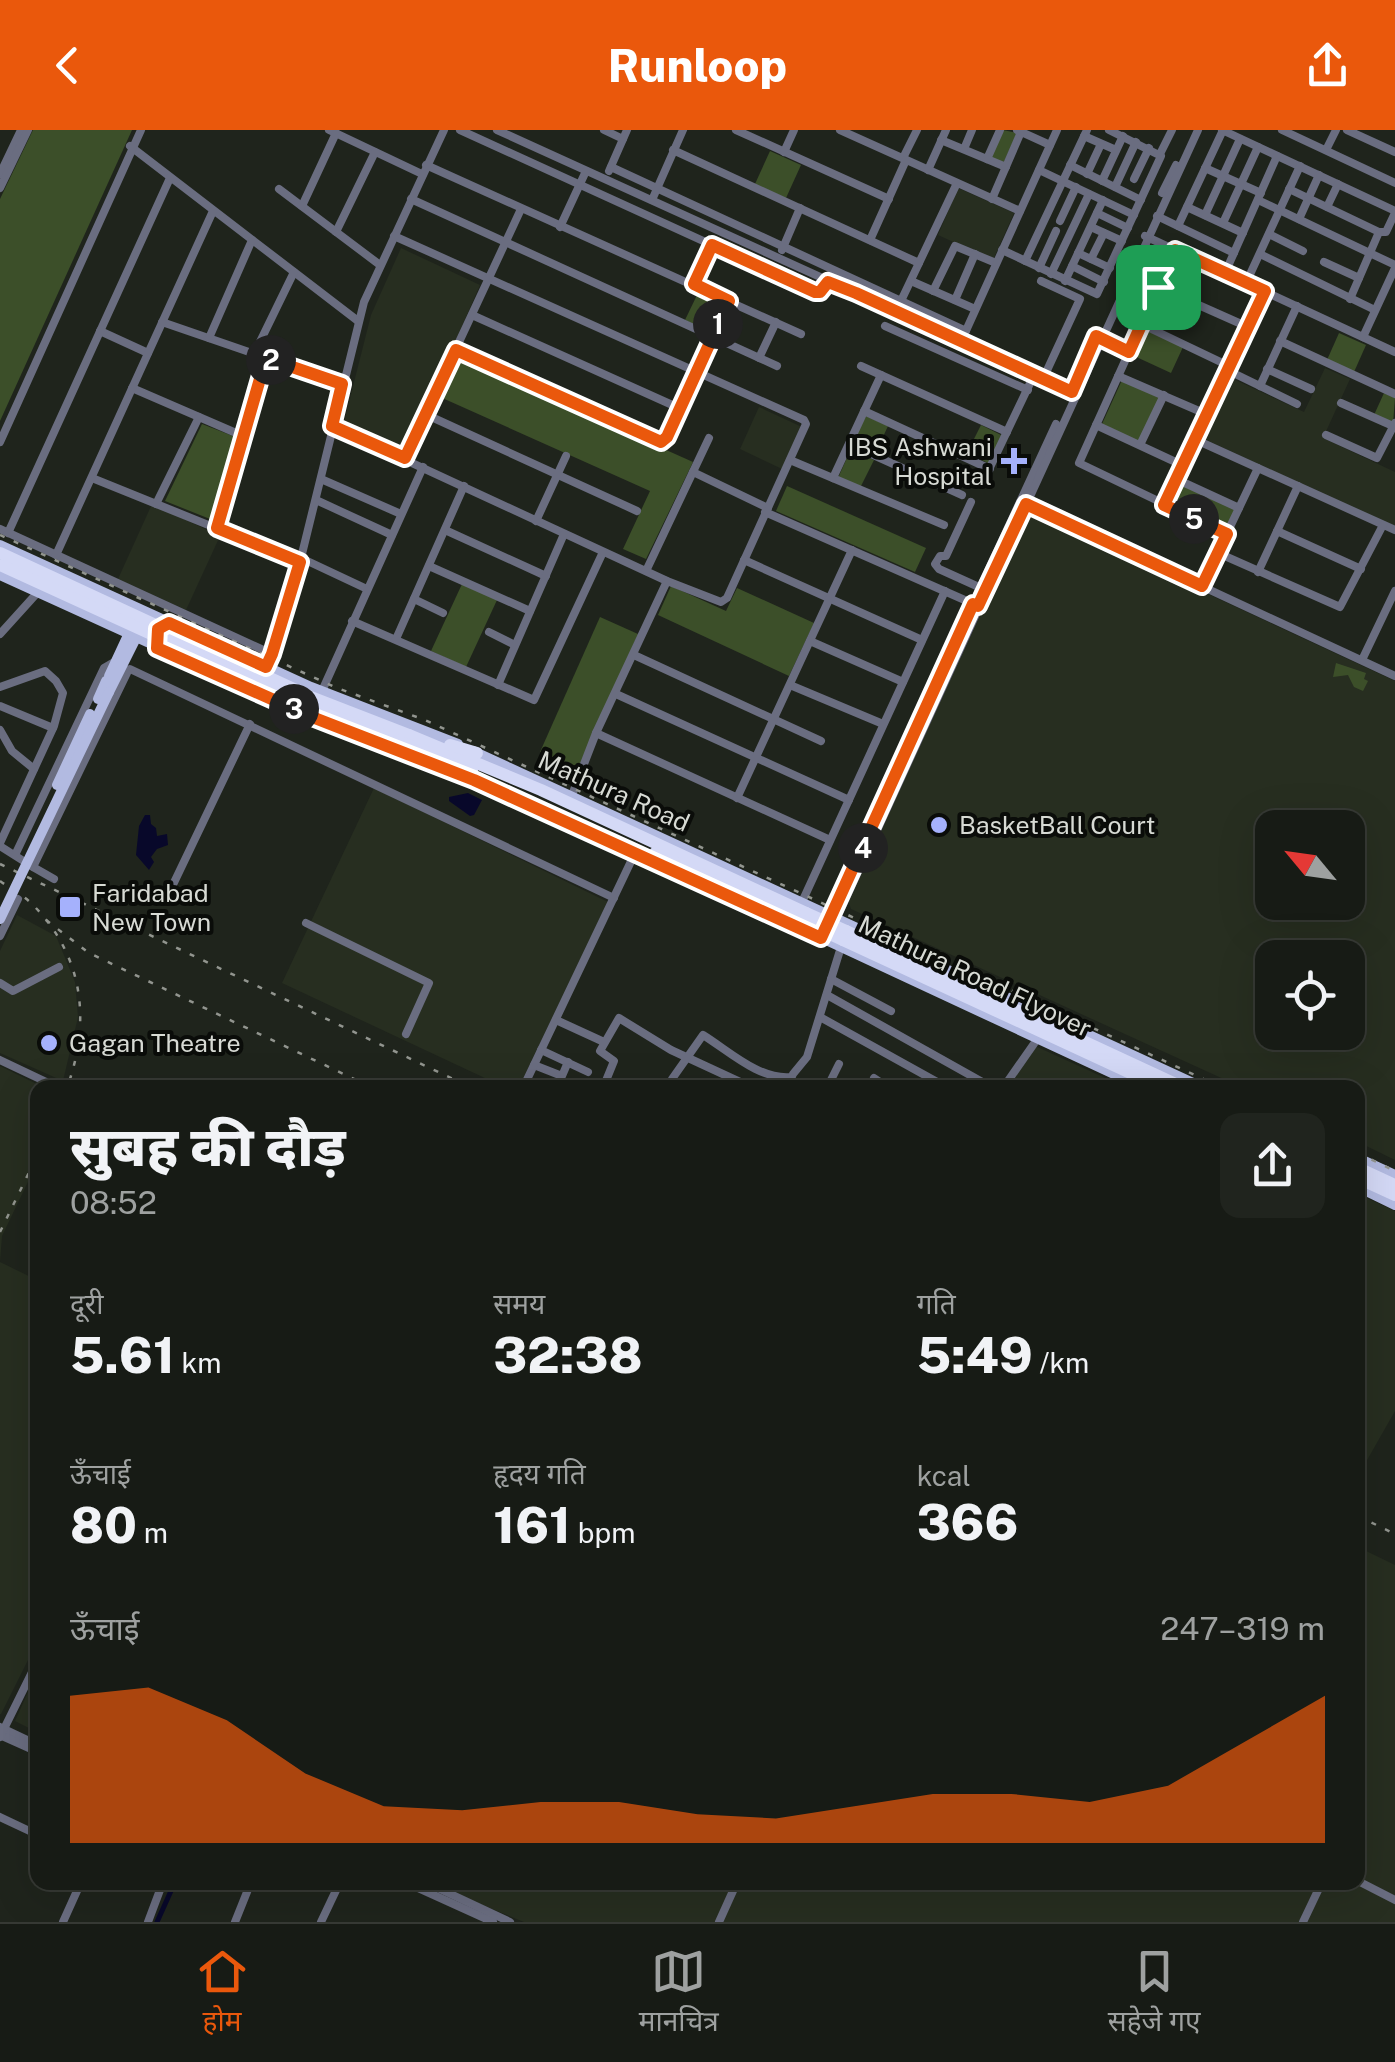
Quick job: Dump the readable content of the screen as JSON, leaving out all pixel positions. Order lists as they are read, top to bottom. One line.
{"streets":{"highway":["Mathura Road","Mathura Road Flyover"]},"crossings":[["Mathura Road","Mathura Road Flyover"]],"places":{"health":["IBS Ashwani Hospital"],"other":["BasketBall Court","Gagan Theatre"],"transit":["Faridabad New Town"]},"north":"top left","page":{"header":"Runloop","pins":["1","2","5","3","4"],"heading":["सुबह की दौड़","08:52"],"stats":[["दूरी","5.61 km"],["समय","32:38"],["गति","5:49 /km"],["ऊँचाई","80 m"],["हृदय गति","161 bpm"],["kcal","366"]],"chart":["ऊँचाई","247–319 m"],"tabs":["होम","मानचित्र","सहेजे गए"]}}
